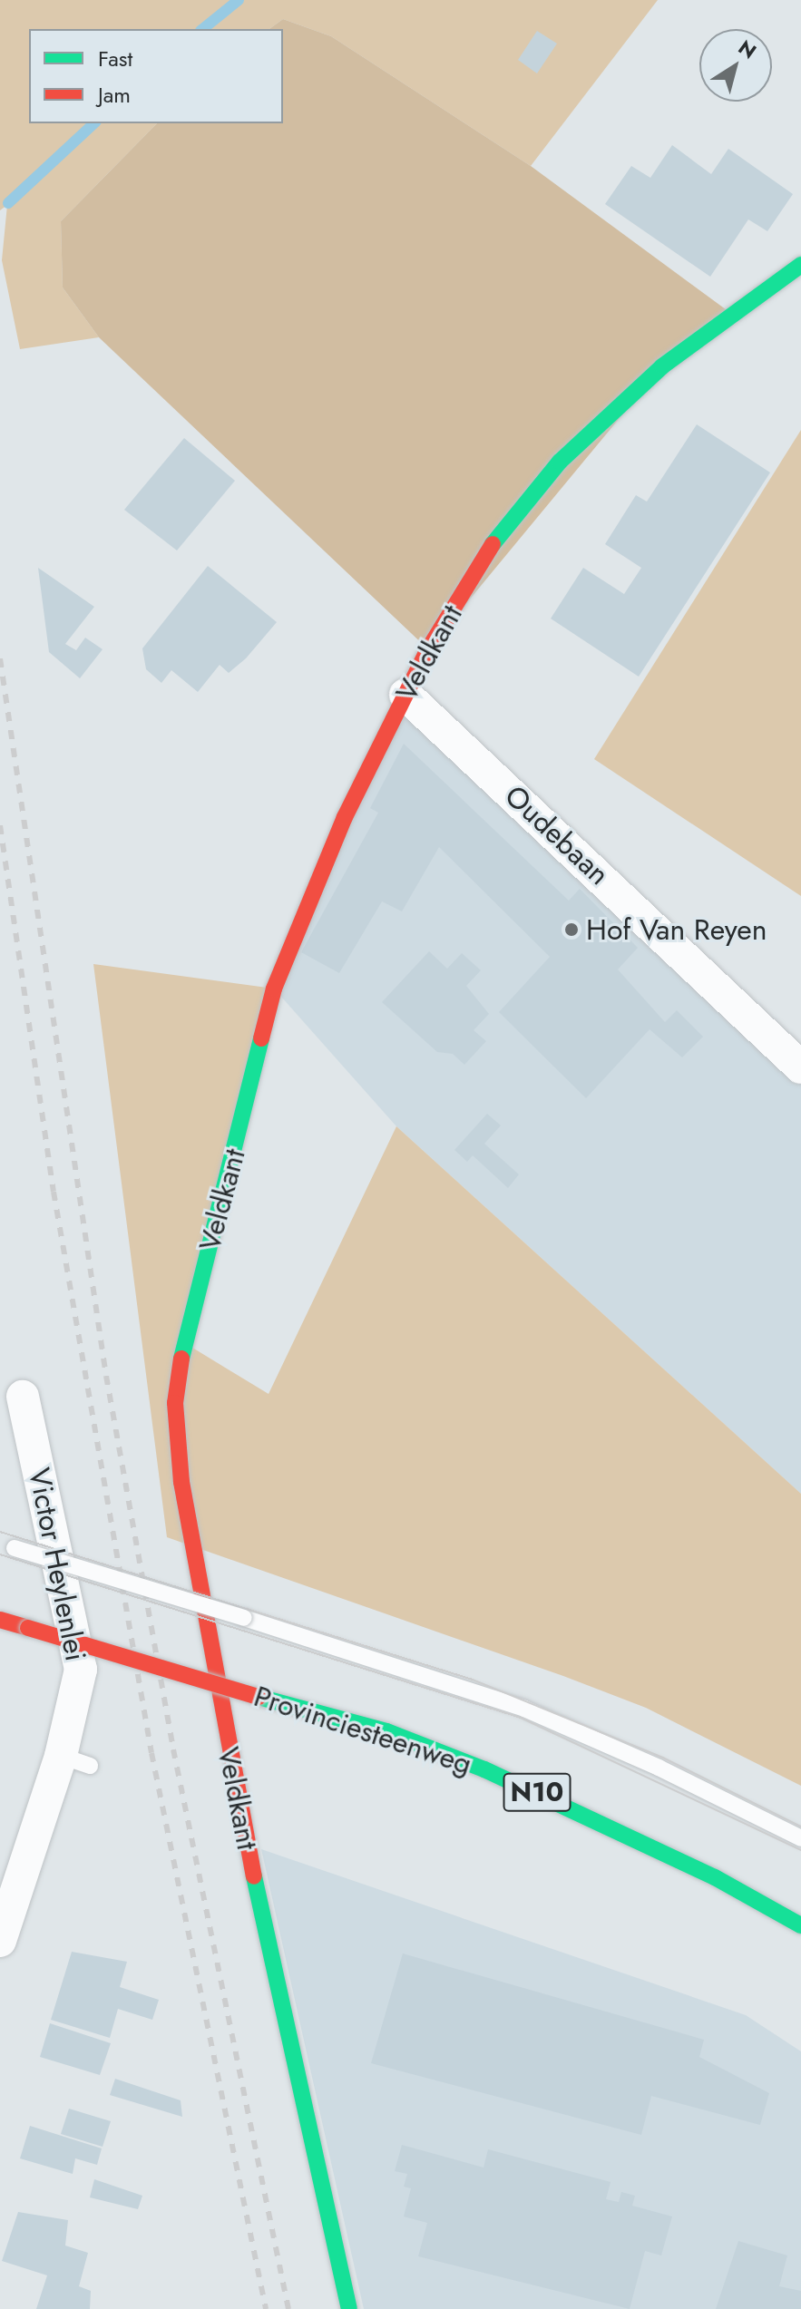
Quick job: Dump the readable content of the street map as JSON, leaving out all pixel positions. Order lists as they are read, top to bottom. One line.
{"streets":{"street":["Veldkant","Oudebaan","Victor Heylenlei","Provinciesteenweg","N10"]},"crossings":[["Veldkant","Oudebaan"]],"places":["Hof Van Reyen"],"legend":["Fast","Jam"],"north":"top right"}
